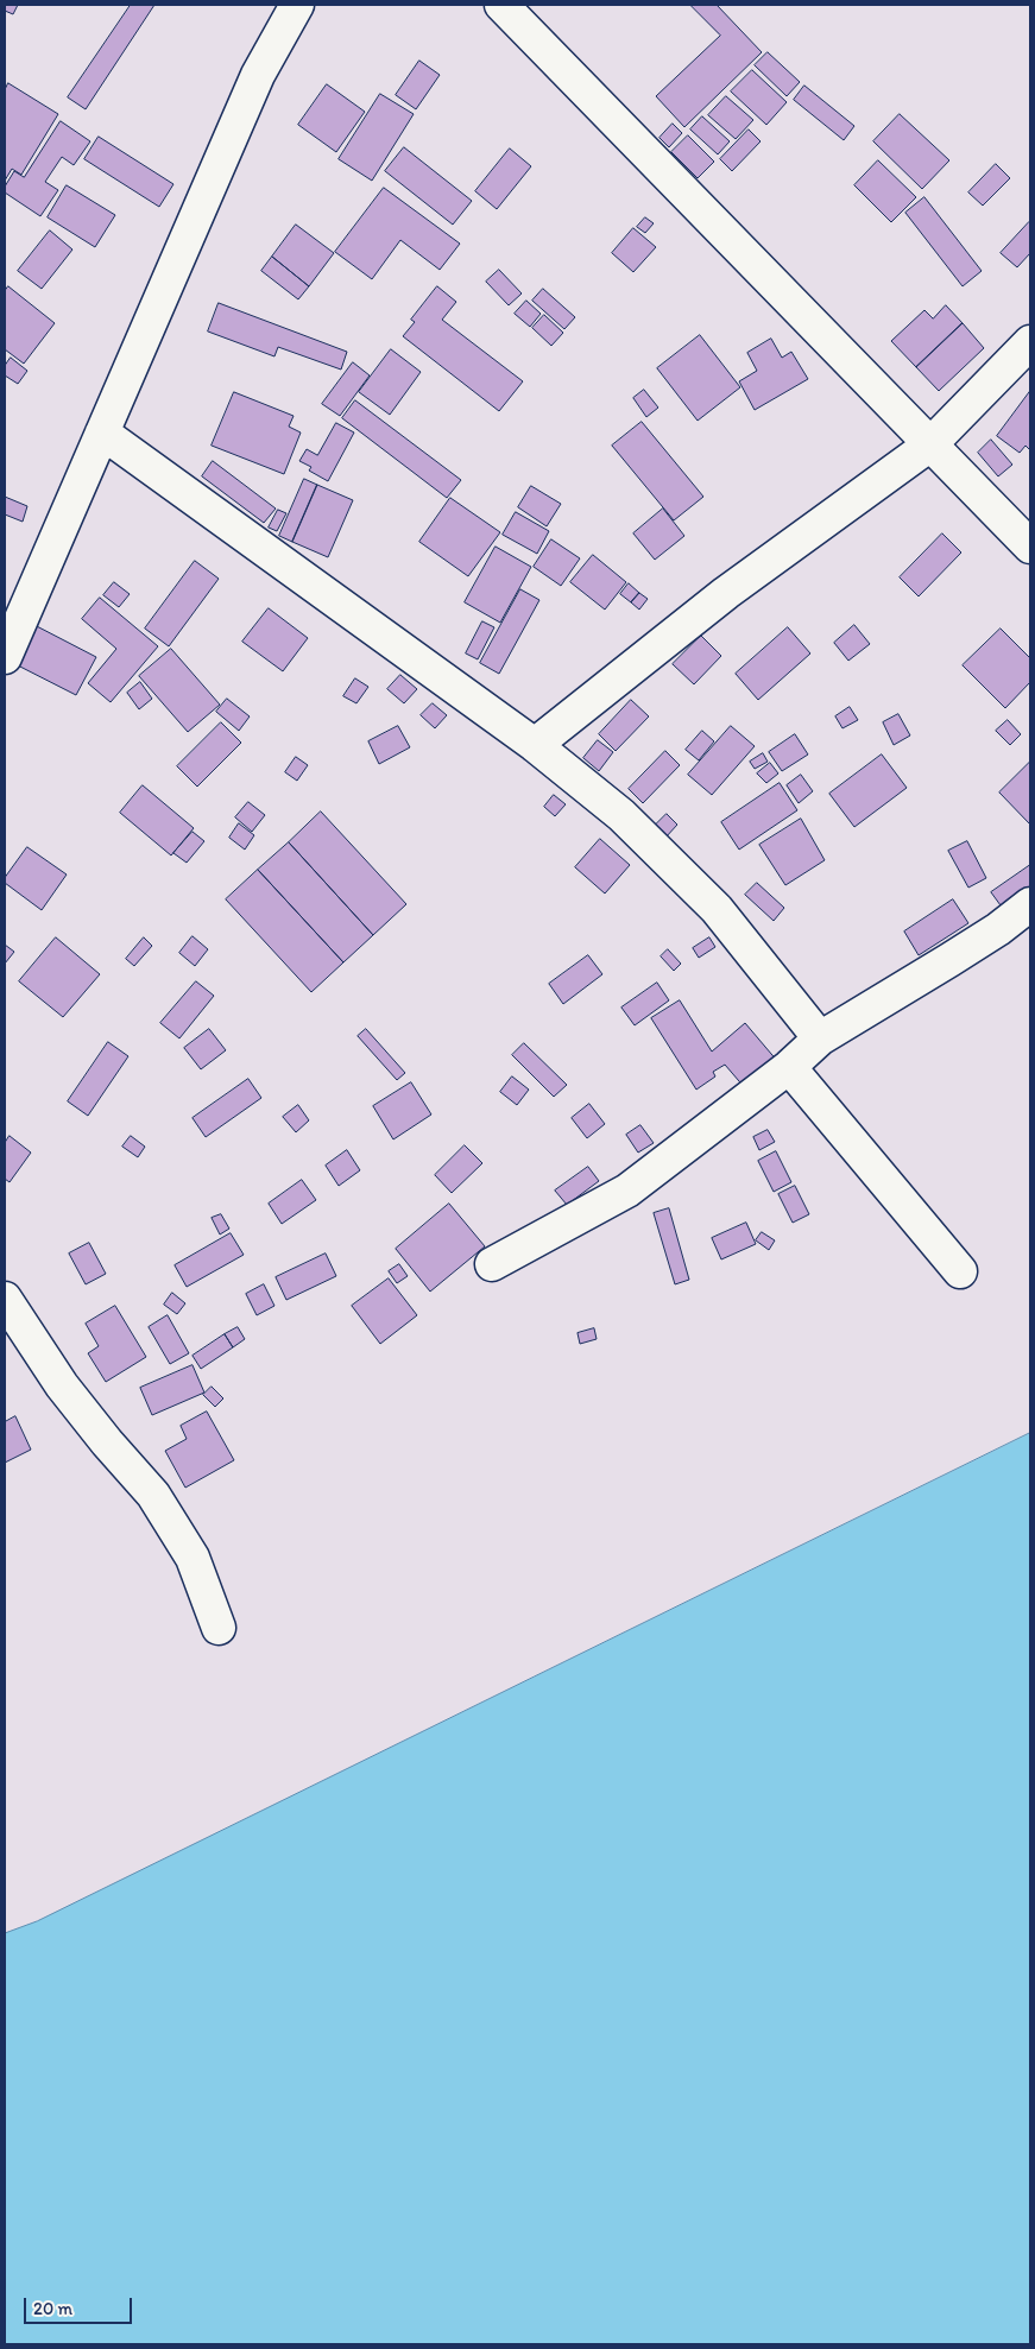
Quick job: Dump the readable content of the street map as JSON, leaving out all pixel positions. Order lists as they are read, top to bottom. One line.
{"scale_bar":"20 m"}
